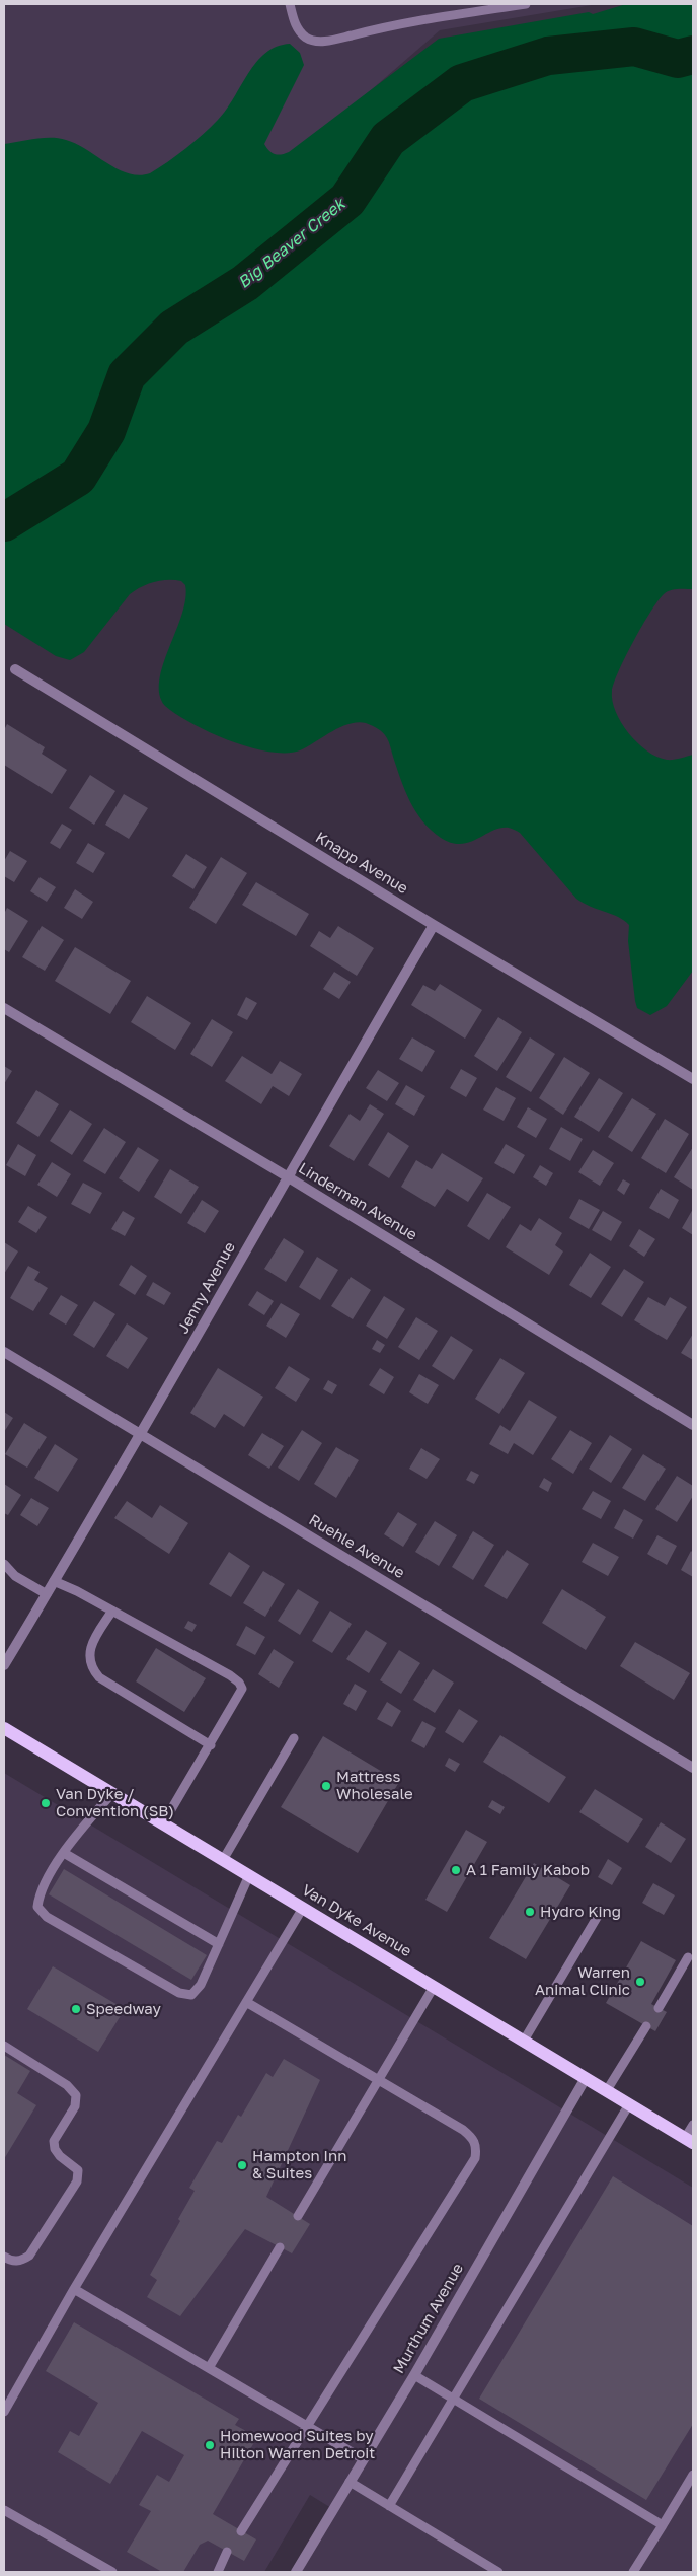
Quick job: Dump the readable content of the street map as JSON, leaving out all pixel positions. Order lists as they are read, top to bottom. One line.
{"streets":{"main road":["Van Dyke Avenue"],"street":["Knapp Avenue","Linderman Avenue","Jenny Avenue","Ruehle Avenue","Murthum Avenue"]},"crossings":[["Knapp Avenue","Jenny Avenue"],["Linderman Avenue","Jenny Avenue"],["Jenny Avenue","Ruehle Avenue"],["Van Dyke Avenue","Murthum Avenue"]],"water":["Big Beaver Creek"],"places":["Mattress Wholesale","Van Dyke / Convention (SB)","A 1 Family Kabob","Hydro King","Warren Animal Clinic","Speedway","Hampton Inn & Suites","Homewood Suites by Hilton Warren Detroit"]}
